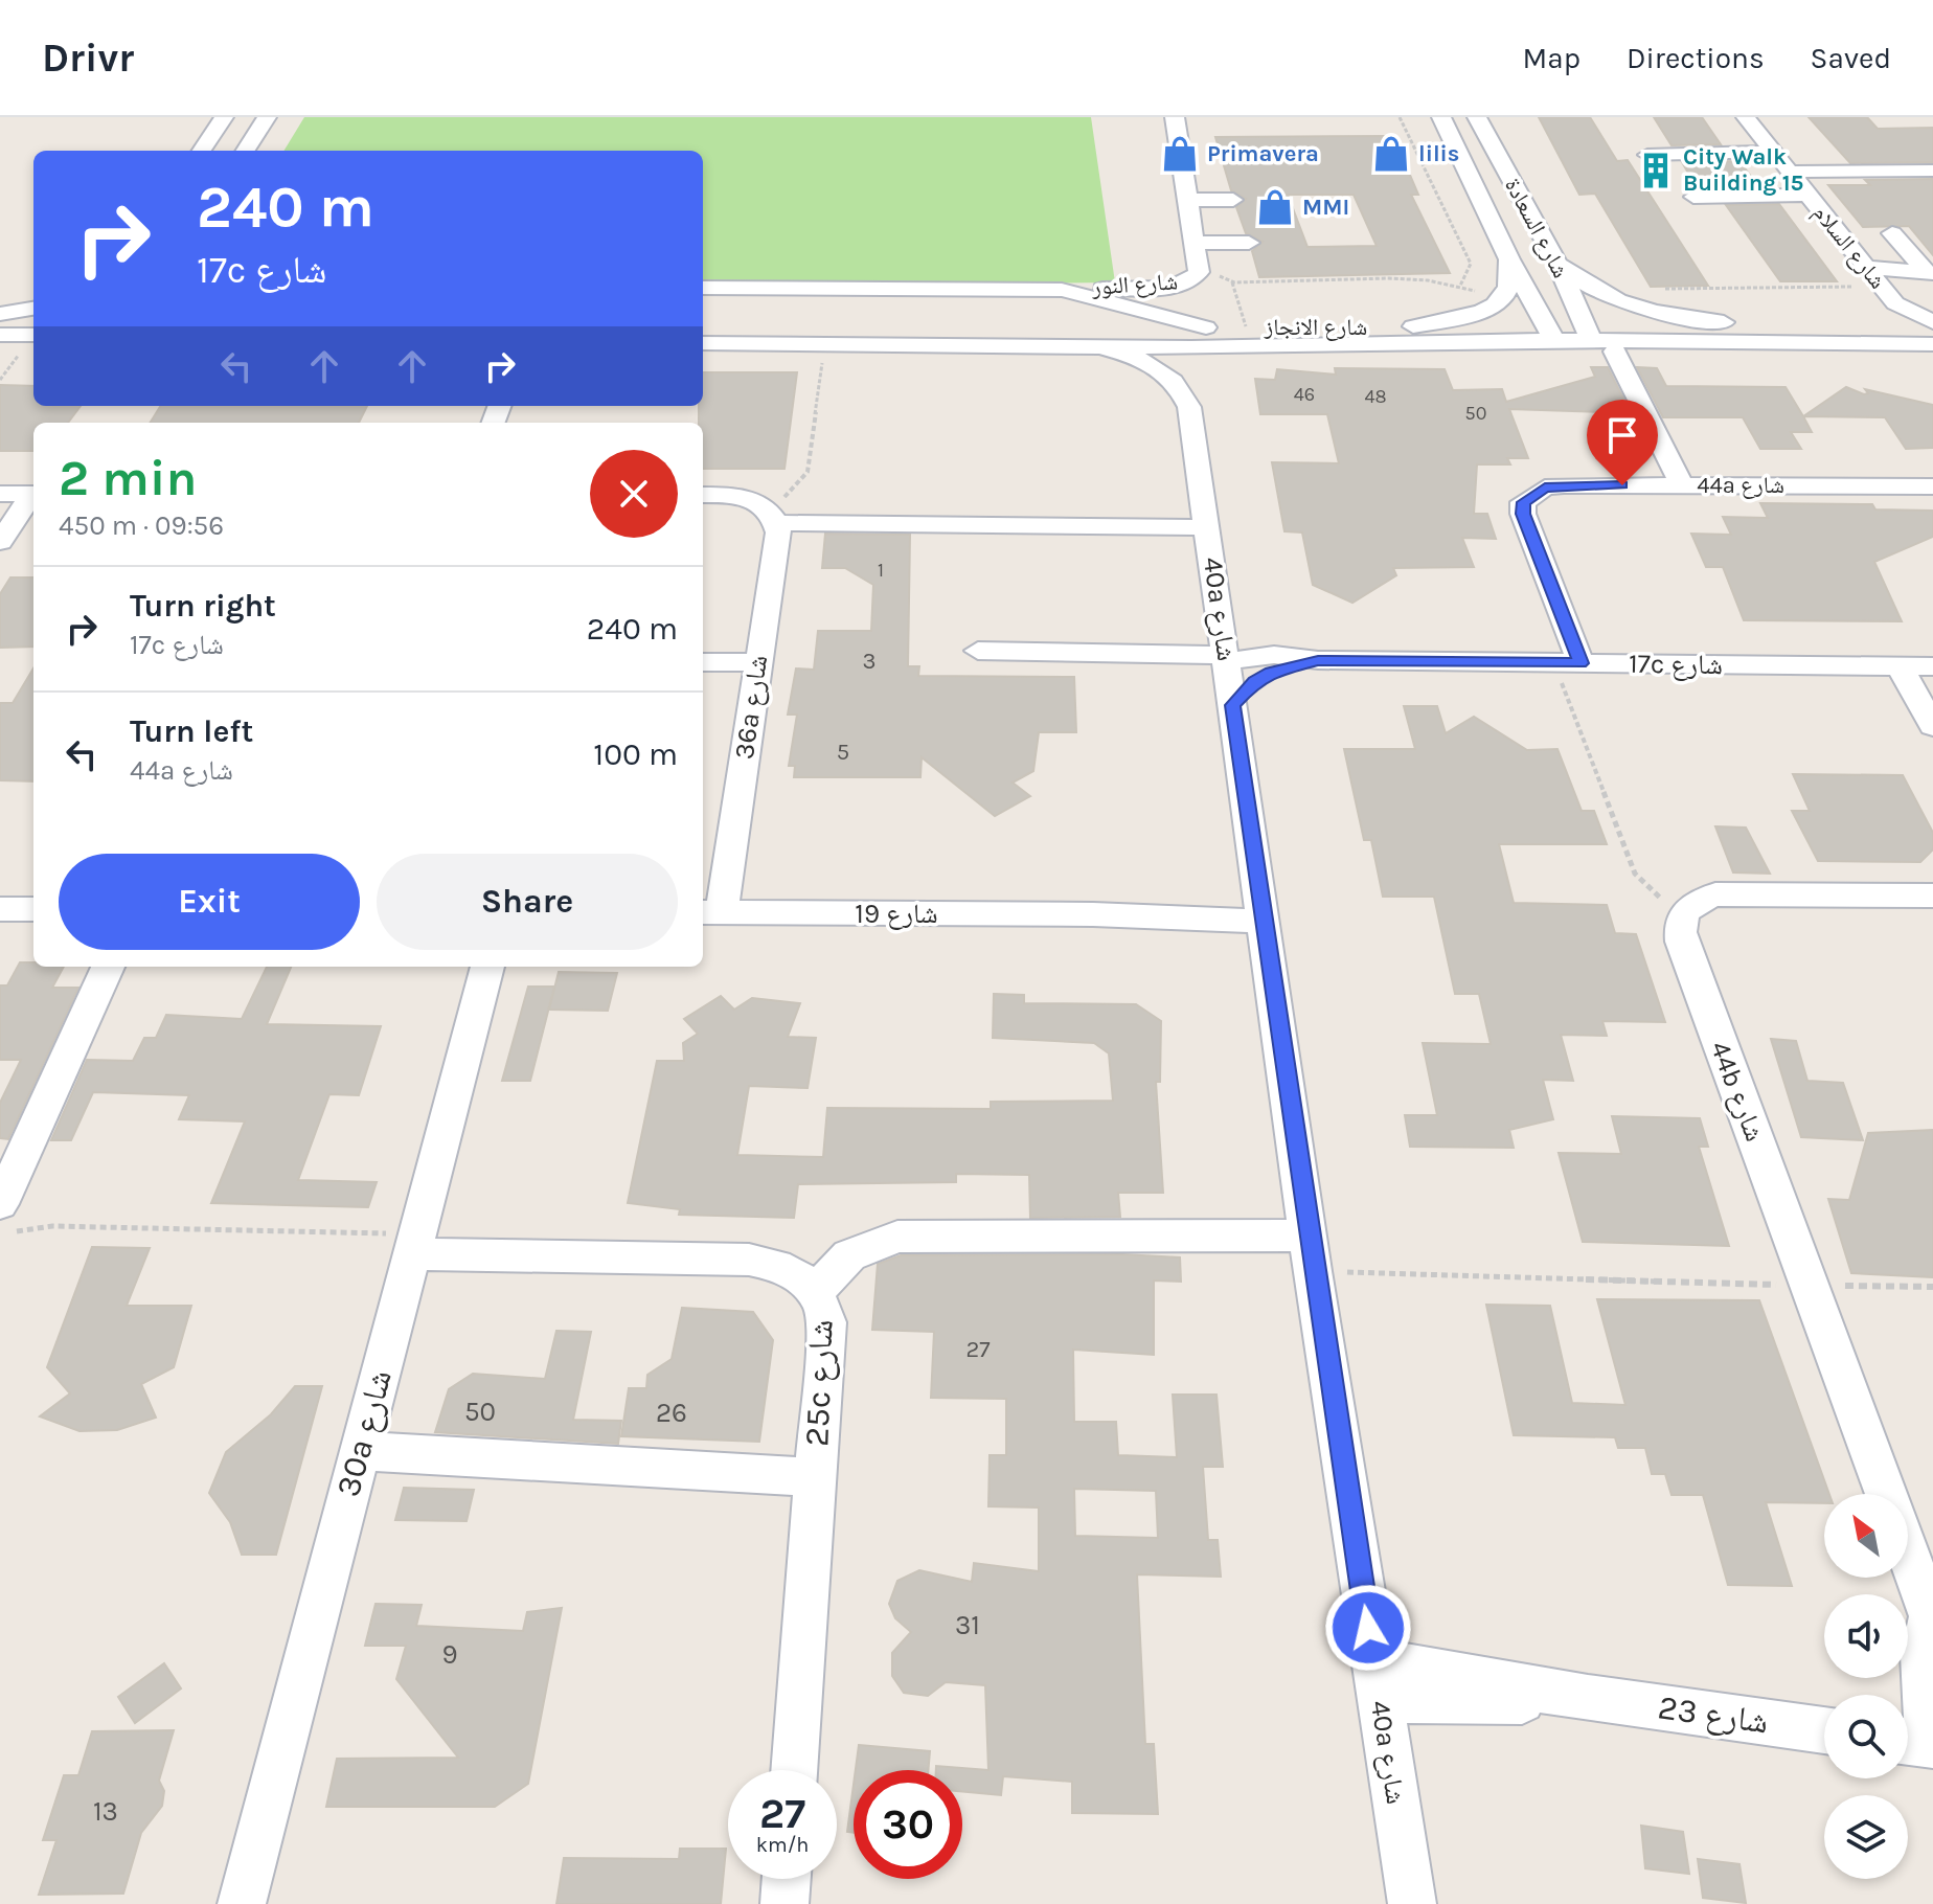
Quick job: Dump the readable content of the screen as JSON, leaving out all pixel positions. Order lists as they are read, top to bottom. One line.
{"streets":{"street":["شارع السعادة","شارع السلام","شارع النور","شارع الانجاز","44a شارع","40a شارع","17c شارع","36a شارع","شارع 19","44b شارع","25c شارع","30a شارع","شارع 23"]},"crossings":[["شارع السعادة","شارع الانجاز"],["شارع السلام","شارع الانجاز"],["شارع الانجاز","40a شارع"],["44a شارع","17c شارع"],["40a شارع","17c شارع"],["40a شارع","شارع 19"],["40a شارع","شارع 23"],["36a شارع","شارع 19"],["25c شارع","30a شارع"]],"places":{"shop":["Primavera","lilis","MMI"],"building":["City Walk Building 15"]},"house_numbers":["46","48","50","1","3","5","27","50","26","31","9","13"],"north":"top left","page":{"header":"Drivr","nav":["Map","Directions","Saved"],"turn":["240 m","17c شارع"],"heading":["2 min","450 m · 09:56"],"list":[{"name":"Turn right","note":"17c شارع","value":"240 m"},{"name":"Turn left","note":"44a شارع","value":"100 m"}],"buttons":["Exit","Share"],"speed":"27 km/h","limit":"30"}}
